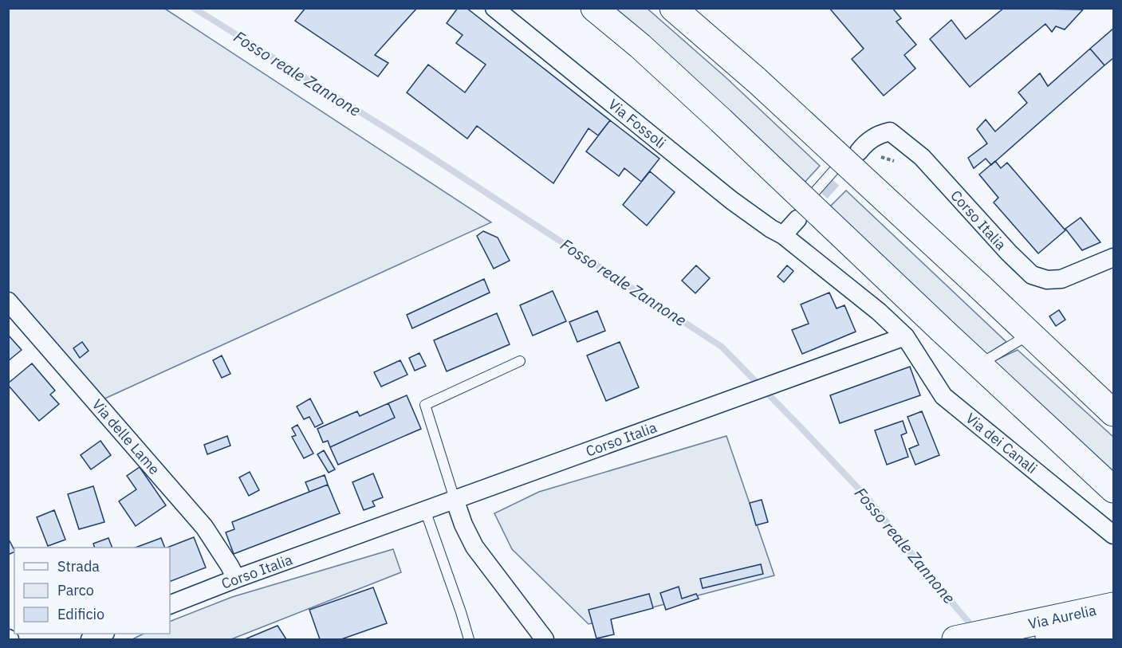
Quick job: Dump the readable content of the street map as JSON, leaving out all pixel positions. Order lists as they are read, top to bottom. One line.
{"streets":{"main road":["Via Aurelia"],"street":["Via Fossoli","Corso Italia","Via delle Lame","Via dei Canali"]},"crossings":[["Corso Italia","Via delle Lame"],["Corso Italia","Via dei Canali"]],"water":["Fosso reale Zannone"],"legend":["Strada","Parco","Edificio"]}
